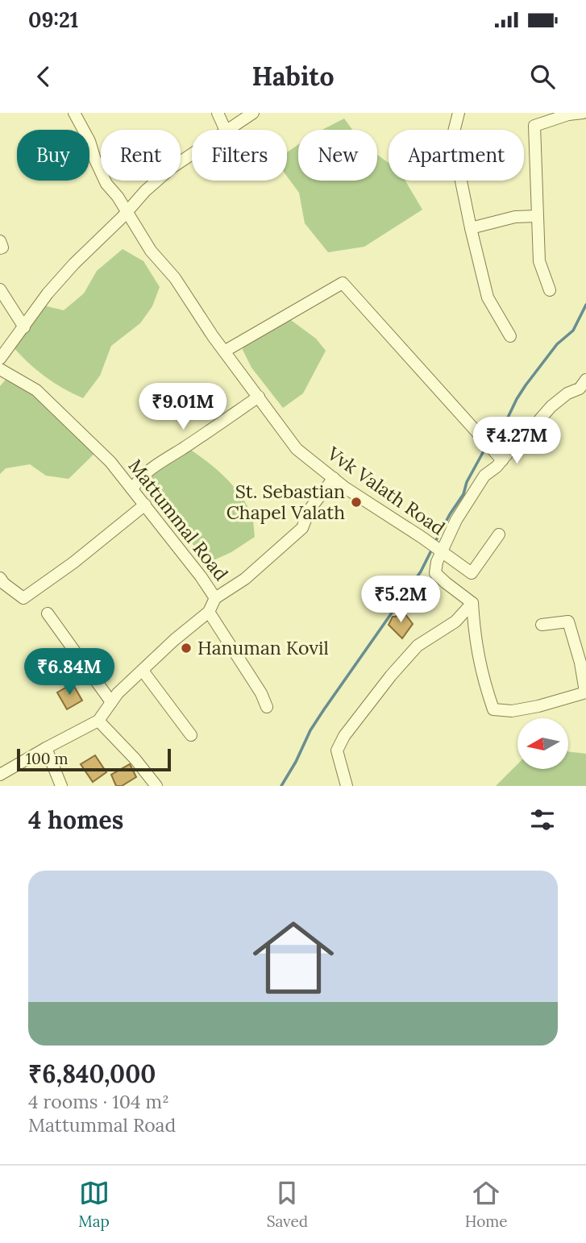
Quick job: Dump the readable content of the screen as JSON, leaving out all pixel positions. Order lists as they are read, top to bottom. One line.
{"streets":{"street":["Vvk Valath Road","Mattummal Road"]},"places":["St. Sebastian Chapel Valath","Hanuman Kovil"],"scale_bar":"100 m","north":"left","page":{"status":"09:21","header":"Habito","chip":["Buy","Rent","Filters","New","Apartment"],"price":["₹9.01M","₹4.27M","₹5.2M","₹6.84M"],"scale":"100 m","heading":"4 homes","list":[{"name":"₹6,840,000","note":"4 rooms · 104 m² · Mattummal Road"}],"tabs":["Map","Saved","Home"]}}
